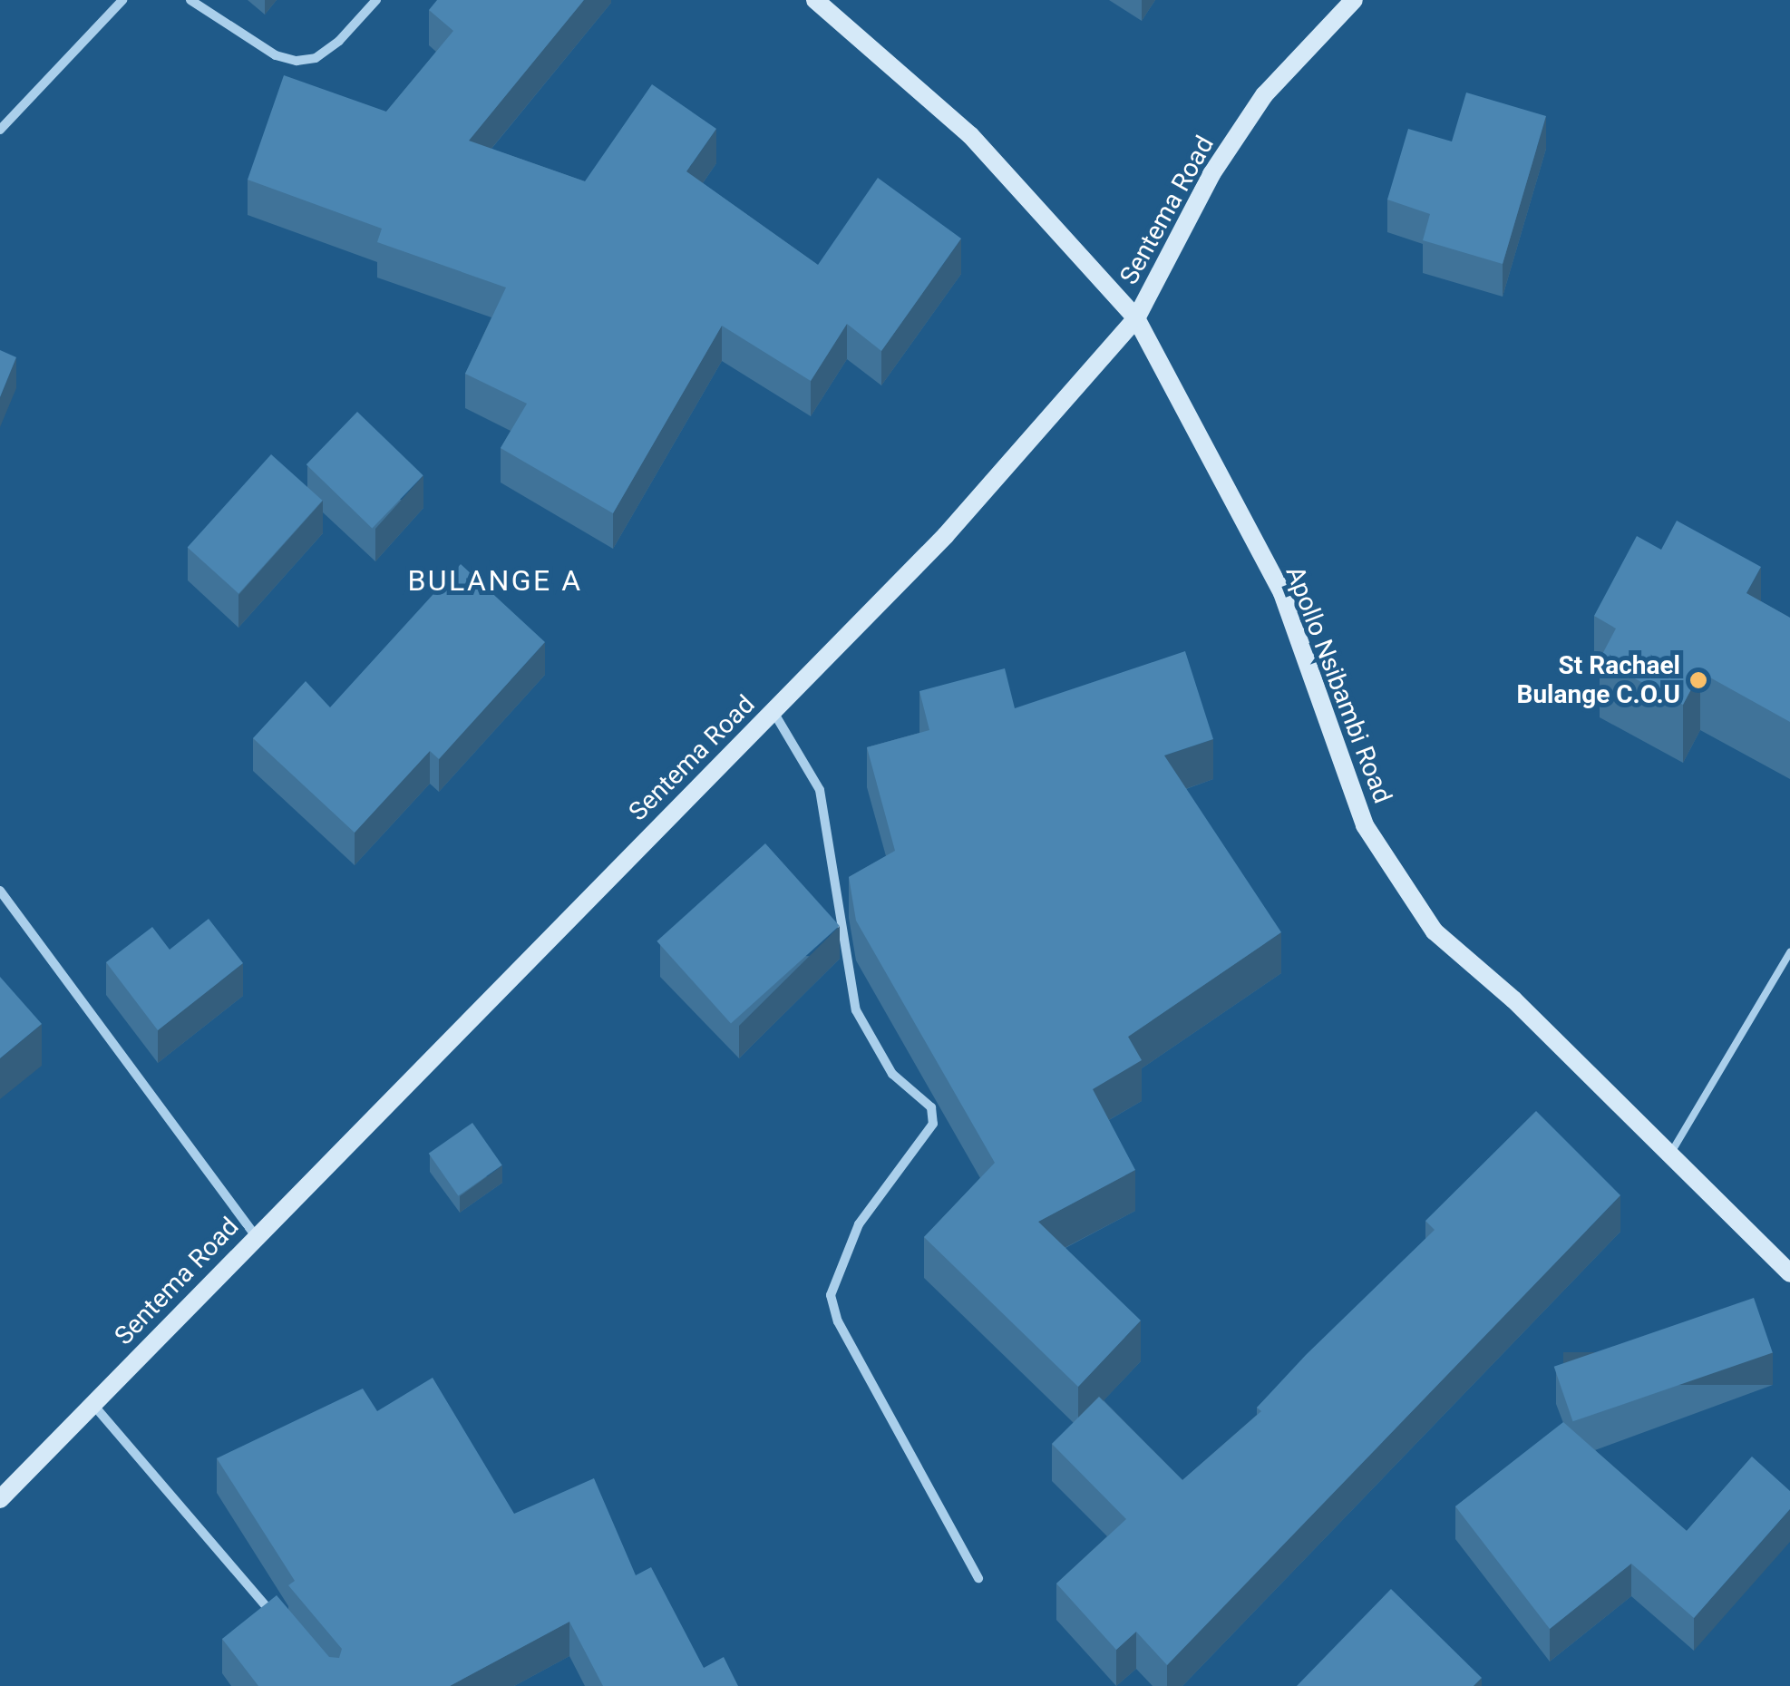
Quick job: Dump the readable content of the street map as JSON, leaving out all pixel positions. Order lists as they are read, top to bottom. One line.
{"streets":{"main road":["Sentema Road","Apollo Nsibambi Road"]},"crossings":[["Sentema Road","Apollo Nsibambi Road"]],"districts":["BULANGE A"],"places":["St Rachael Bulange C.O.U"]}
